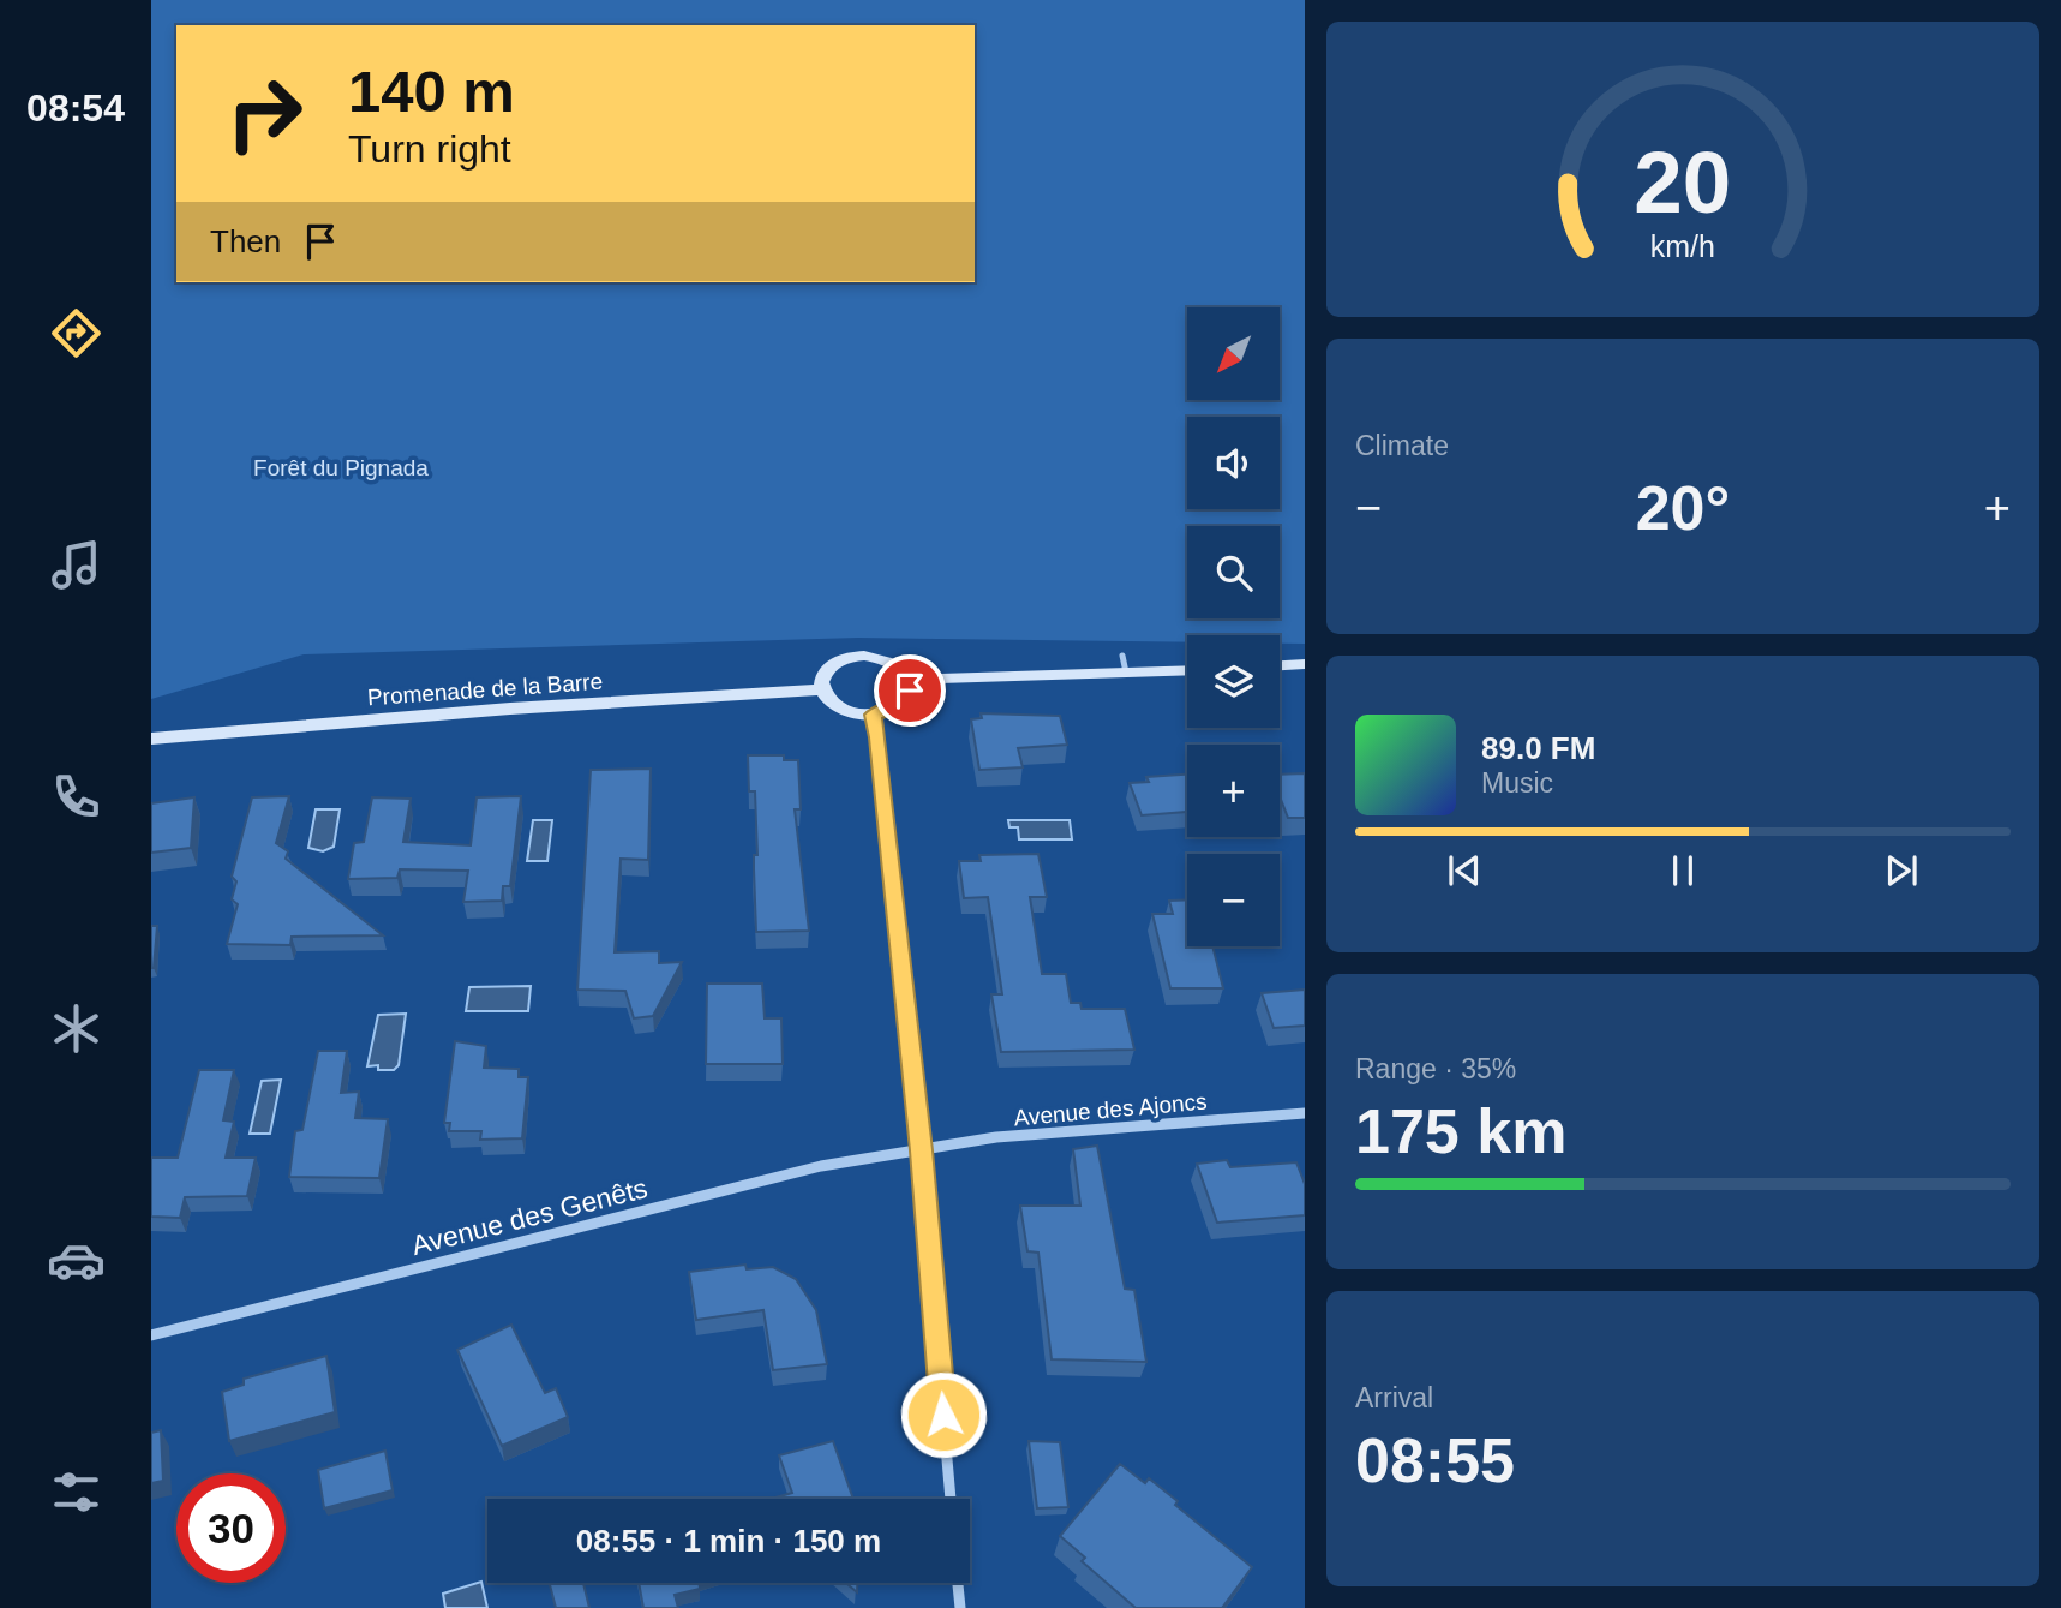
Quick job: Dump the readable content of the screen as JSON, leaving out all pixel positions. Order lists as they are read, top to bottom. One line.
{"streets":{"main road":["Promenade de la Barre"],"street":["Avenue des Ajoncs","Avenue des Genêts"]},"crossings":[["Avenue des Ajoncs","Avenue des Genêts"]],"parks":["Forêt du Pignada"],"north":"bottom left","page":{"tabs":"08:54","turn":["140 m","Turn right"],"then":"Then","map_buttons":["+","−"],"tile":["Climate",["Range · 35%","175 km"],["Arrival","08:55"]],"heat":["−","20°","+"],"song":["89.0 FM","Music"],"limit":"30","trip":"08:55 · 1 min · 150 m","gauge":["20","km/h"]}}
